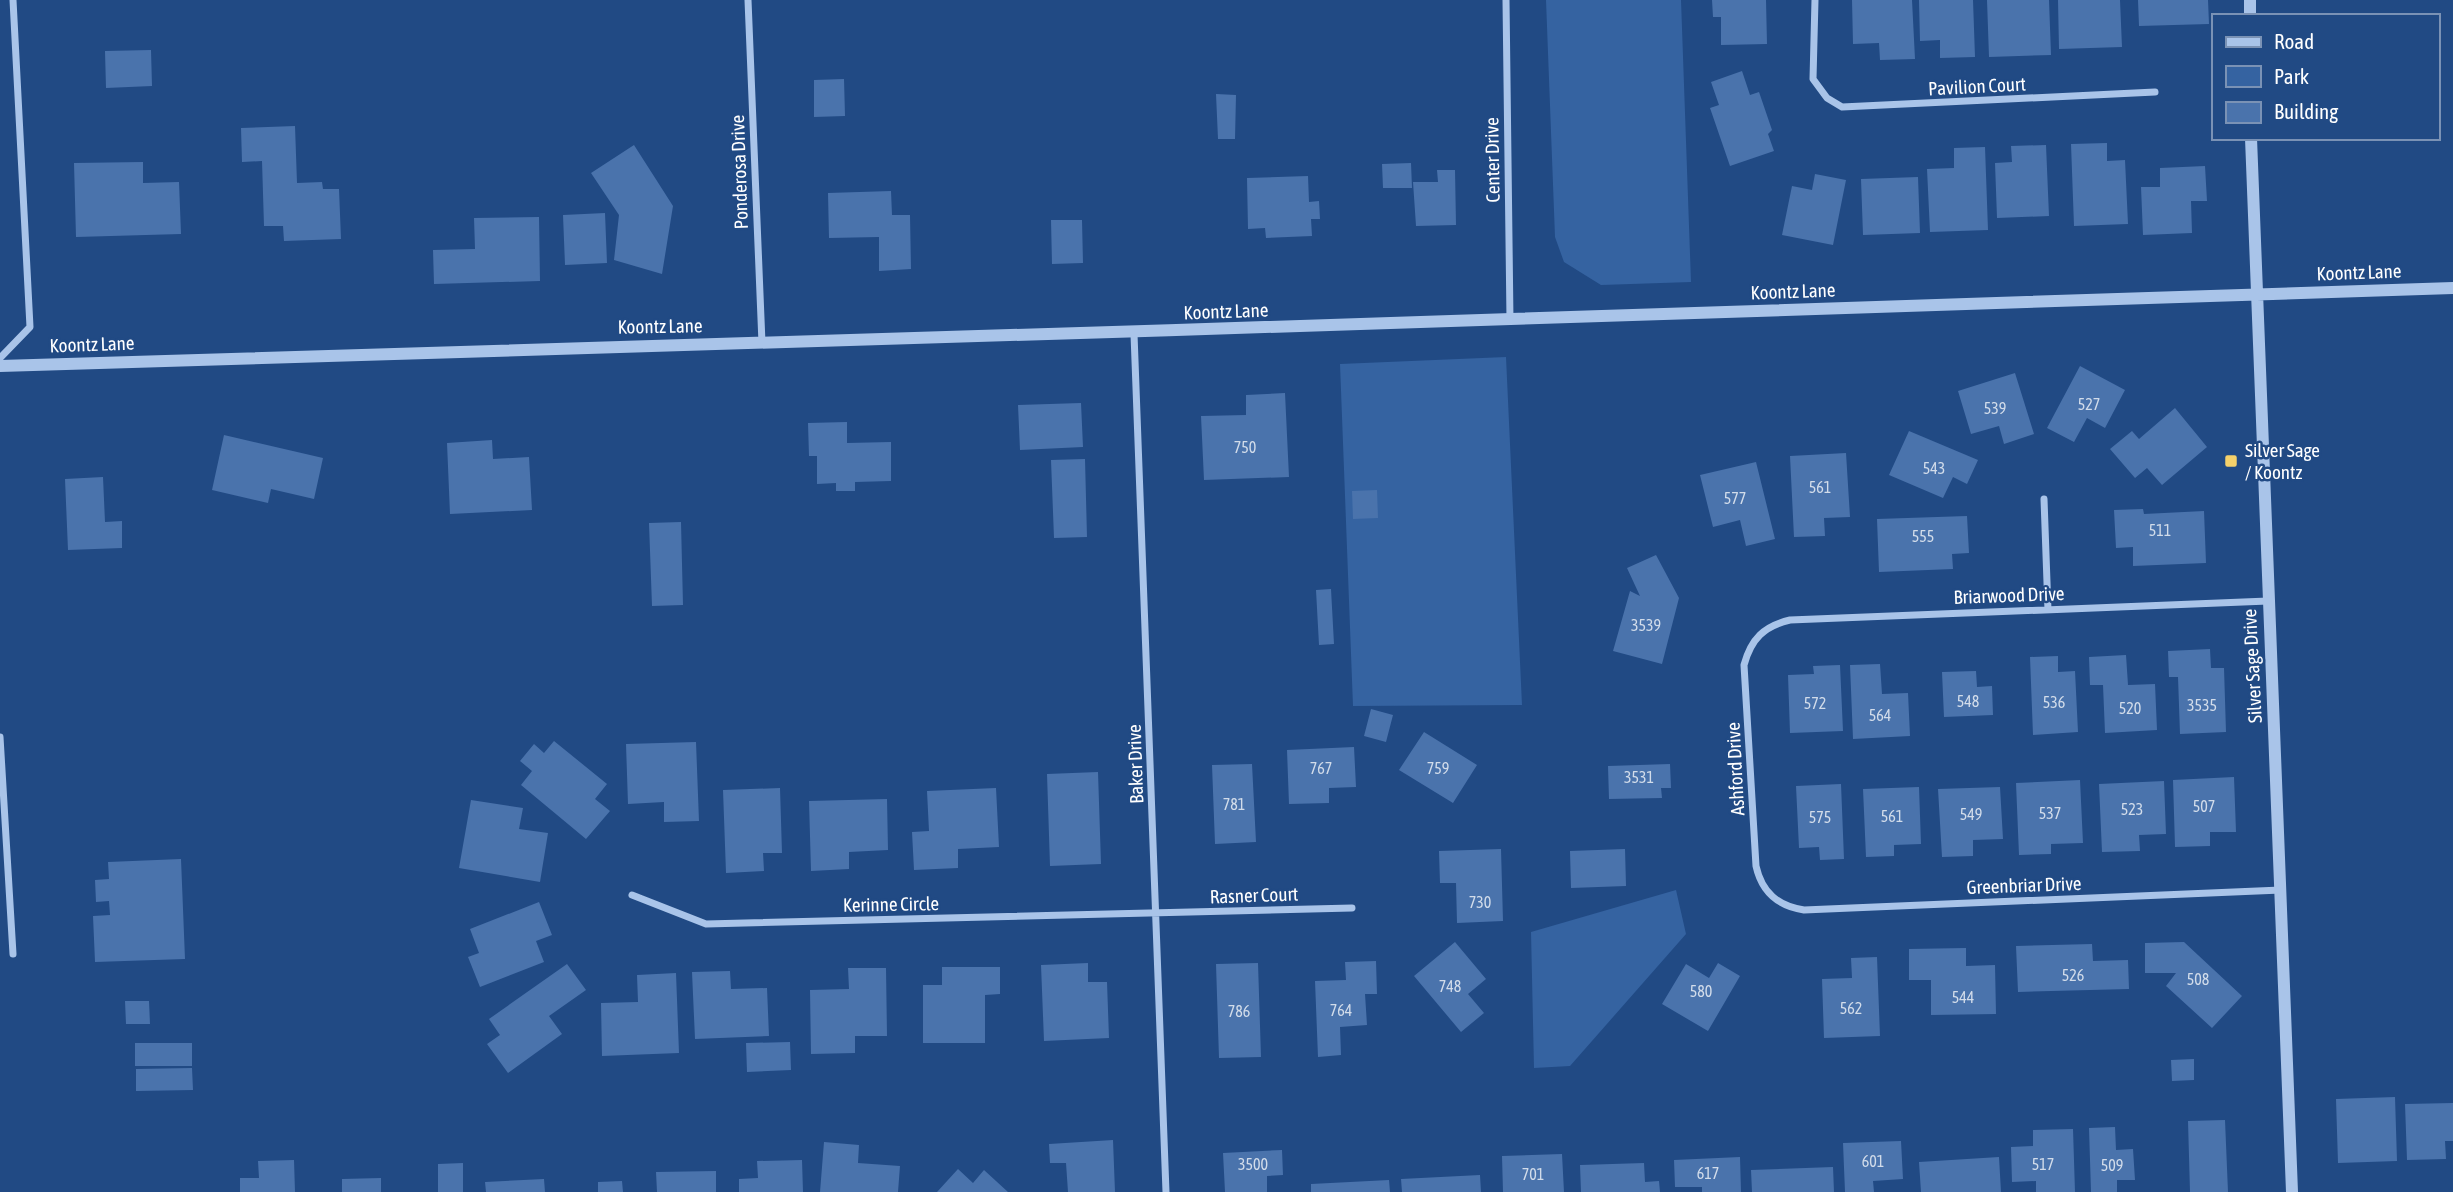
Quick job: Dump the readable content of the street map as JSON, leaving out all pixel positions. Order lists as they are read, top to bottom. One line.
{"streets":{"street":["Pavilion Court","Center Drive","Ponderosa Drive","Koontz Lane","Briarwood Drive","Silver Sage Drive","Baker Drive","Ashford Drive","Greenbriar Drive","Rasner Court","Kerinne Circle"]},"crossings":[["Center Drive","Koontz Lane"],["Ponderosa Drive","Koontz Lane"],["Koontz Lane","Silver Sage Drive"],["Koontz Lane","Baker Drive"],["Briarwood Drive","Silver Sage Drive"],["Briarwood Drive","Ashford Drive"],["Silver Sage Drive","Greenbriar Drive"],["Baker Drive","Rasner Court"],["Baker Drive","Kerinne Circle"],["Ashford Drive","Greenbriar Drive"],["Rasner Court","Kerinne Circle"]],"places":{"transit":["Silver Sage / Koontz"]},"house_numbers":["527","539","750","543","561","577","511","555","3539","548","536","572","3535","520","564","767","759","3531","781","507","523","537","549","561","575","730","526","508","748","580","544","562","764","786","601","3500","517","509","617","701"],"legend":["Road","Park","Building"]}
